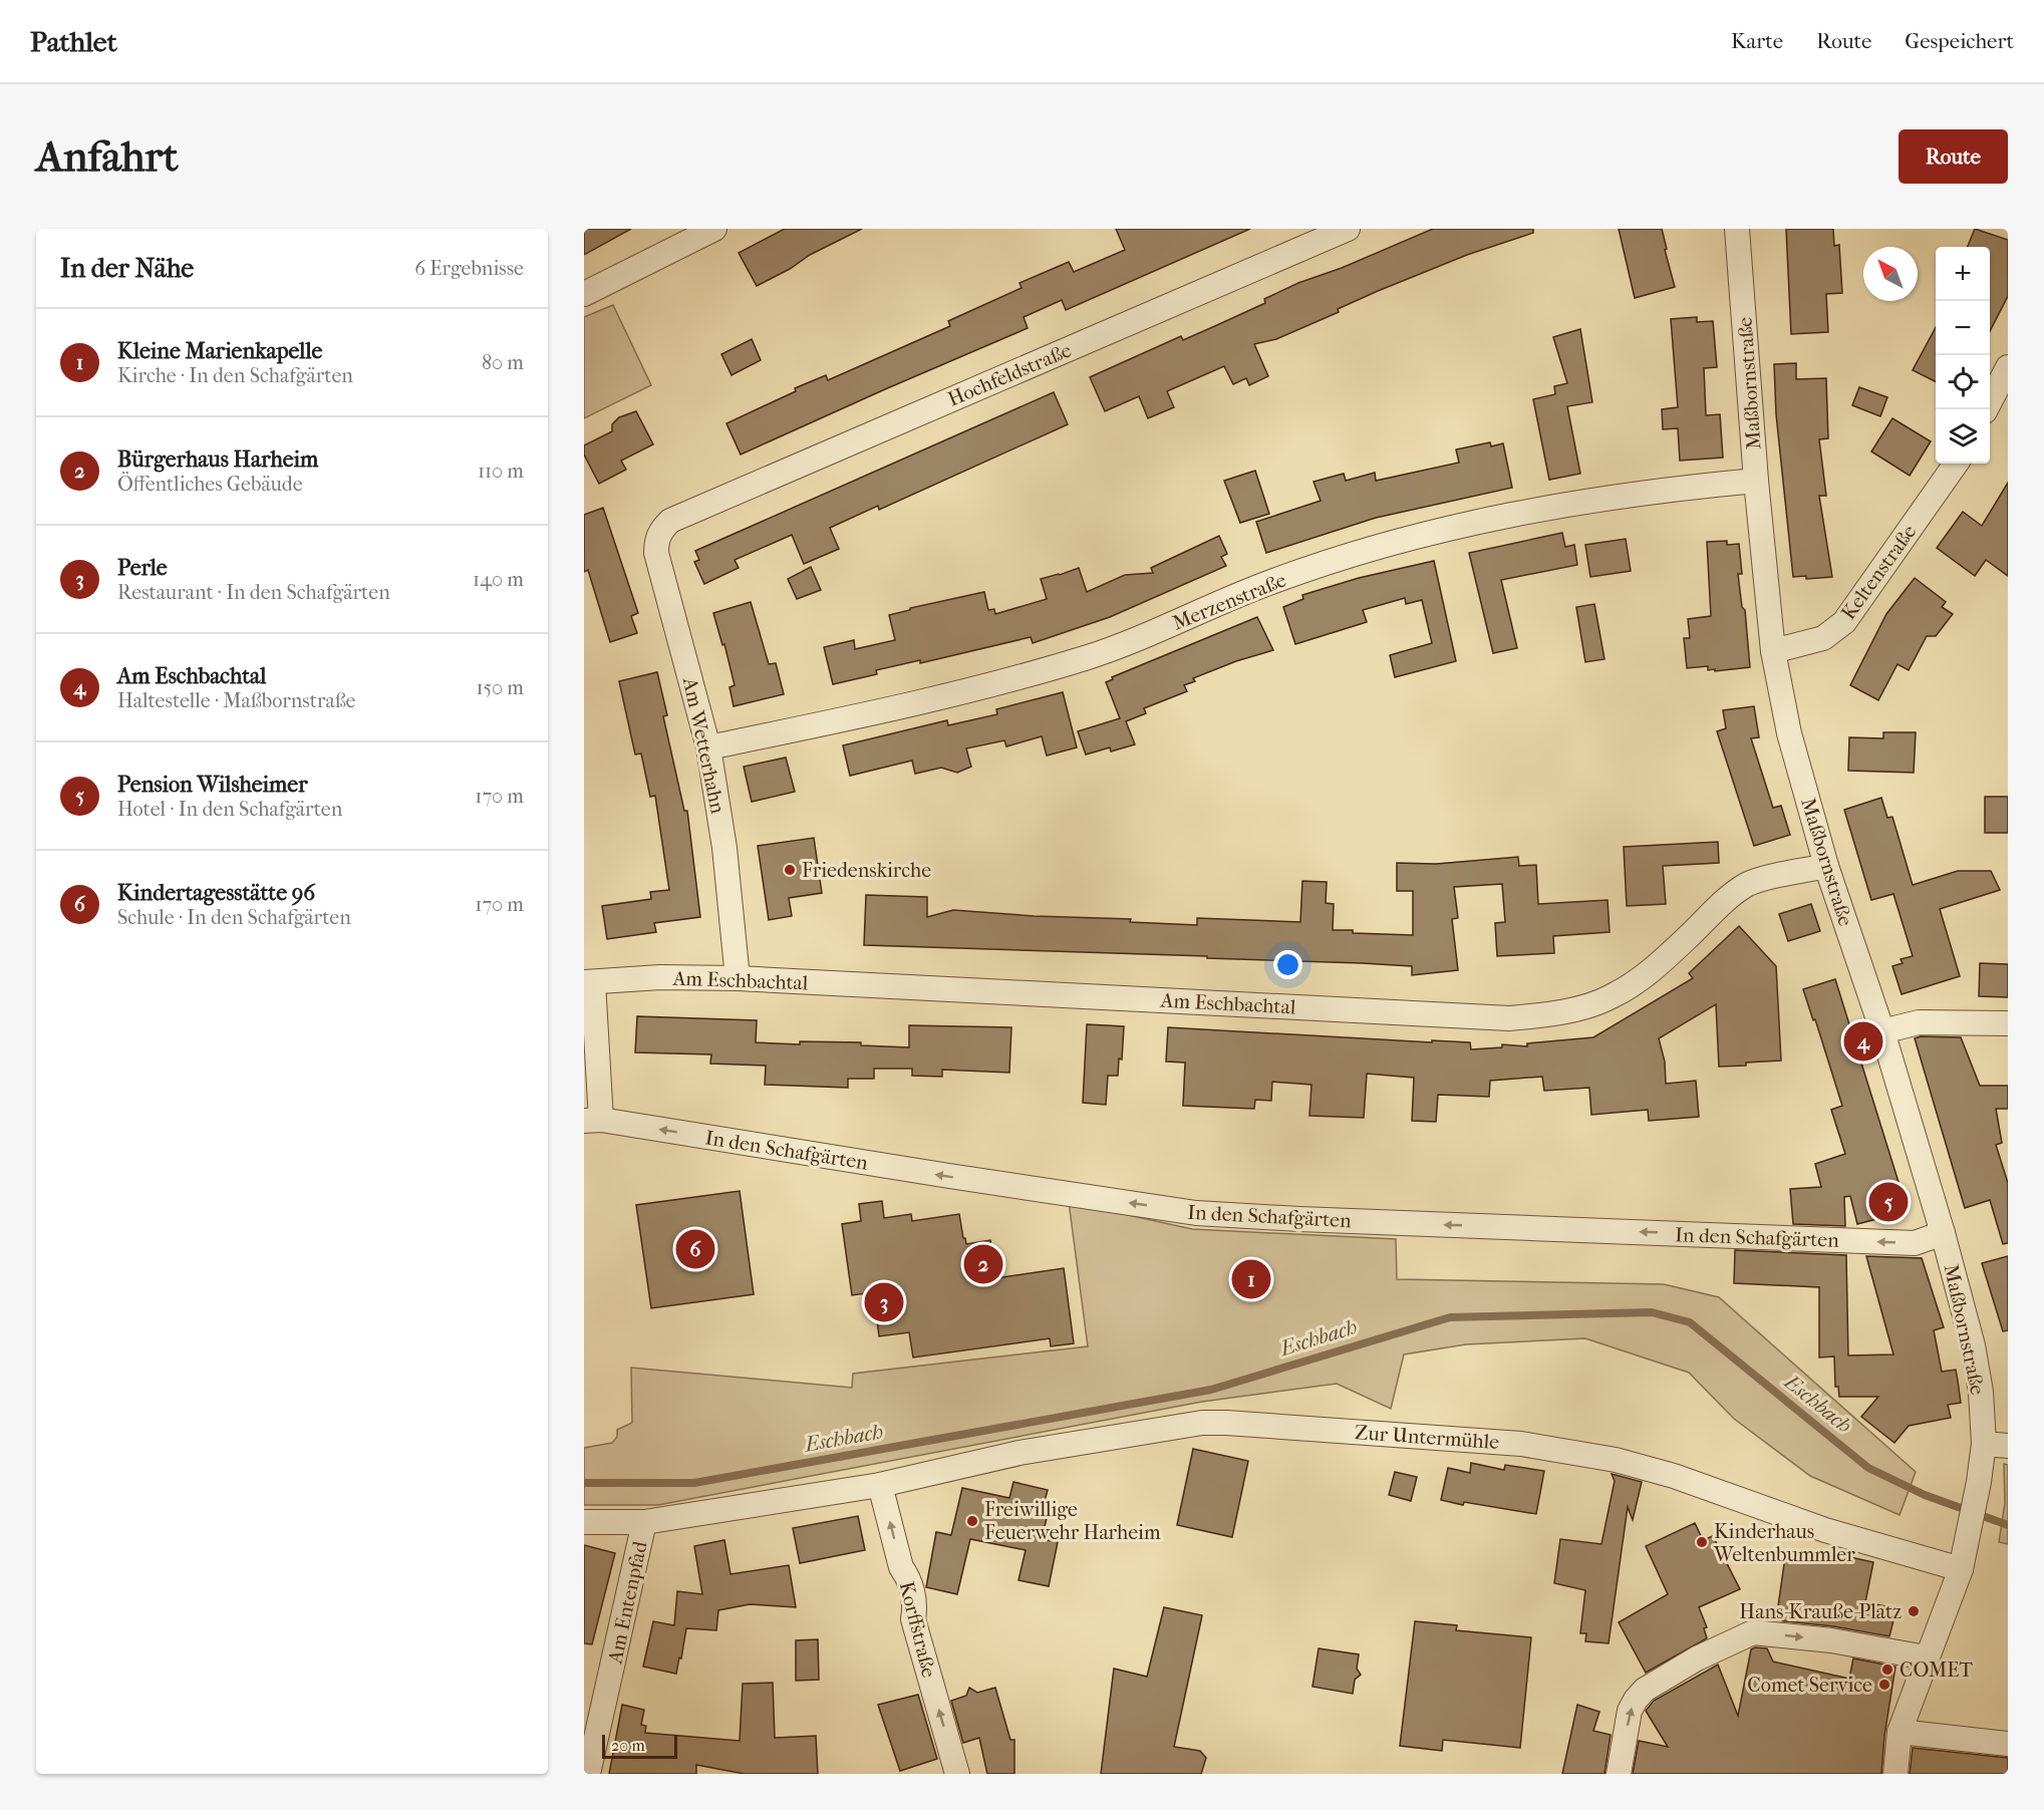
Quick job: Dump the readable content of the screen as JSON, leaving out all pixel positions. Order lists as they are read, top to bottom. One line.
{"streets":{"street":["Hochfeldstraße","Maßbornstraße","Keltenstraße","Merzenstraße","Am Wetterhahn","Am Eschbachtal","In den Schafgärten","Zur Untermühle","Am Entenpfad","Korffstraße"]},"crossings":[["Hochfeldstraße","Am Wetterhahn"],["Maßbornstraße","Keltenstraße"],["Maßbornstraße","Merzenstraße"],["Maßbornstraße","Am Eschbachtal"],["Maßbornstraße","In den Schafgärten"],["Maßbornstraße","Zur Untermühle"],["Merzenstraße","Am Wetterhahn"],["Am Wetterhahn","Am Eschbachtal"],["Am Eschbachtal","In den Schafgärten"],["Zur Untermühle","Am Entenpfad"],["Zur Untermühle","Korffstraße"],["Am Entenpfad","Korffstraße"]],"one_way":["In den Schafgärten","Korffstraße"],"water":["Eschbach"],"places":["Friedenskirche","Freiwillige Feuerwehr Harheim","Kinderhaus Weltenbummler","Hans-Krauße-Platz","COMET","Comet Service"],"scale_bar":"20 m","north":"top left","page":{"header":"Pathlet","nav":["Karte","Route","Gespeichert"],"buttons":"Route","title":"Anfahrt","heading":["In der Nähe","6 Ergebnisse"],"map_buttons":["+","−"],"list":[{"mark":"1","name":"Kleine Marienkapelle","note":"Kirche · In den Schafgärten","value":"80 m"},{"mark":"2","name":"Bürgerhaus Harheim","note":"Öffentliches Gebäude","value":"110 m"},{"mark":"3","name":"Perle","note":"Restaurant · In den Schafgärten","value":"140 m"},{"mark":"4","name":"Am Eschbachtal","note":"Haltestelle · Maßbornstraße","value":"150 m"},{"mark":"5","name":"Pension Wilsheimer","note":"Hotel · In den Schafgärten","value":"170 m"},{"mark":"6","name":"Kindertagesstätte 96","note":"Schule · In den Schafgärten","value":"170 m"}],"pins":["4","5","6","2","1","3"],"scale":"20 m"}}
